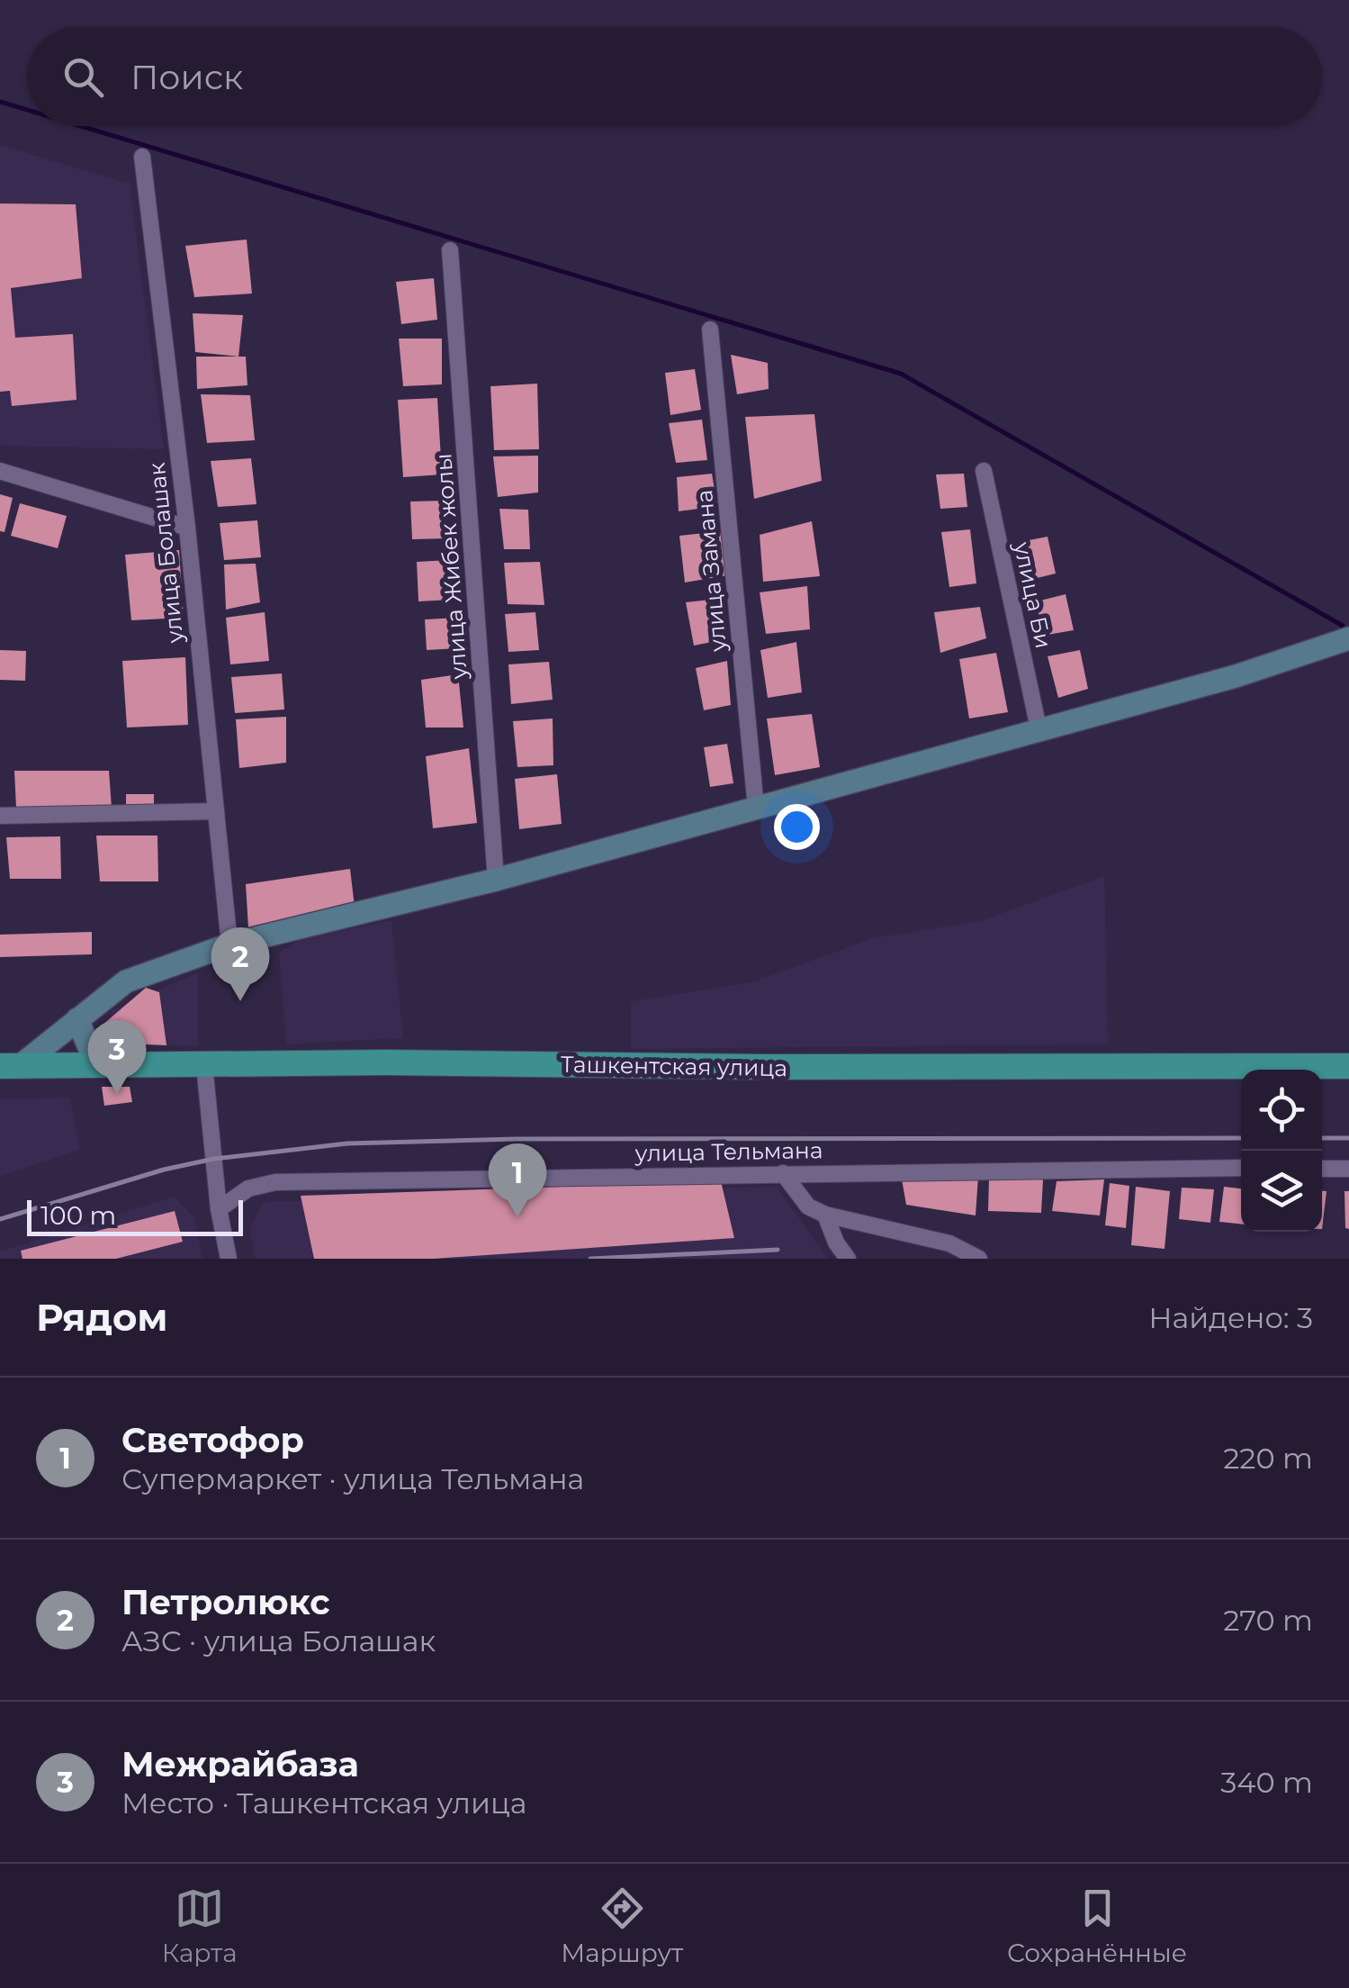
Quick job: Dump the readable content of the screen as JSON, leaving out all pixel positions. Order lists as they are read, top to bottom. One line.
{"streets":{"main road":["Ташкентская улица"],"street":["улица Болашак","улица Жибек жолы","улица Замана","улица Би","улица Тельмана"]},"scale_bar":"100 m","page":{"search":"Поиск","pins":["2","3","1"],"scale":"100 m","heading":["Рядом","Найдено: 3"],"list":[{"mark":"1","name":"Светофор","note":"Супермаркет · улица Тельмана","value":"220 m"},{"mark":"2","name":"Петролюкс","note":"АЗС · улица Болашак","value":"270 m"},{"mark":"3","name":"Межрайбаза","note":"Место · Ташкентская улица","value":"340 m"}],"nav":["Карта","Маршрут","Сохранённые"]}}
